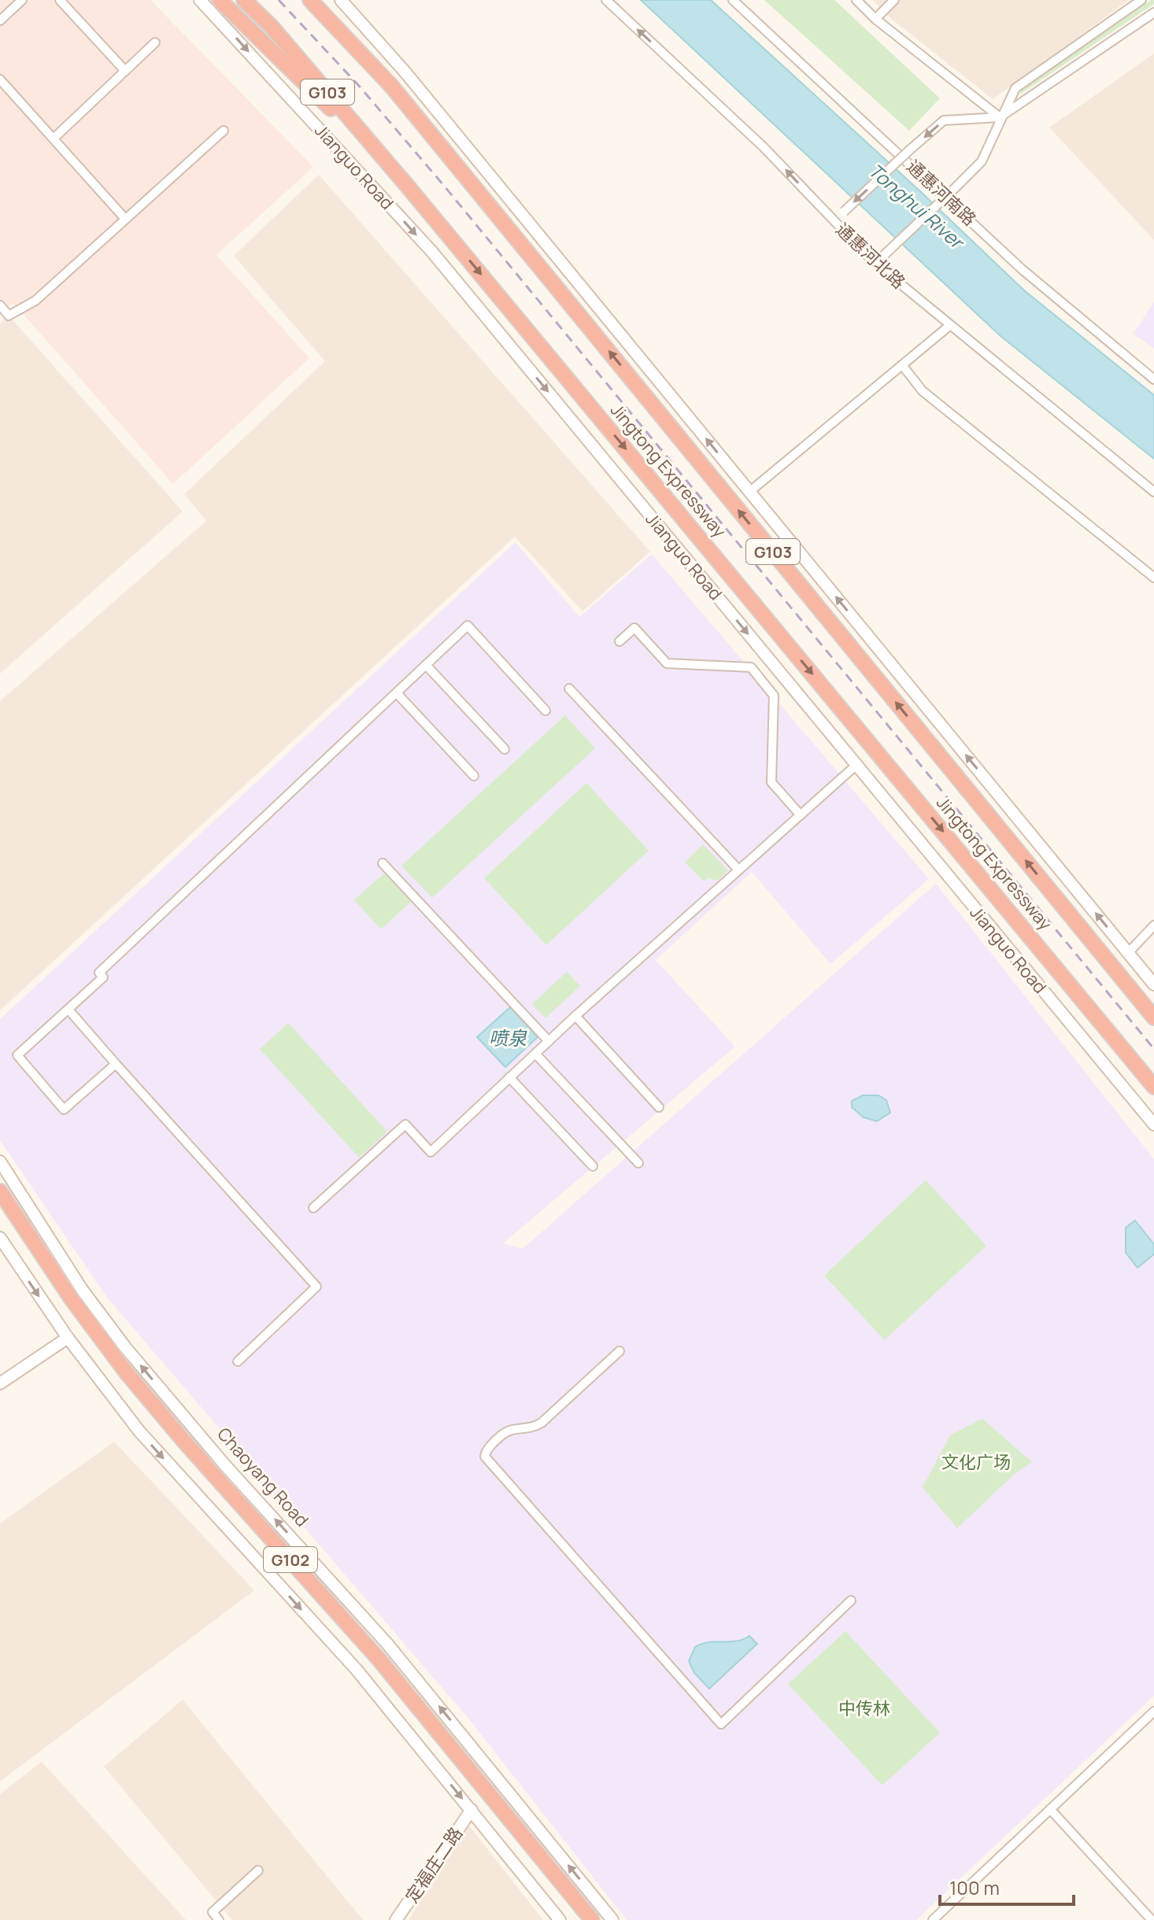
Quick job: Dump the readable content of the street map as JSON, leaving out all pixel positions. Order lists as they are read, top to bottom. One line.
{"streets":{"highway":["G103","Jingtong Expressway","Chaoyang Road","G102"],"main road":["Jianguo Road","定福庄二路"],"street":["通惠河南路","通惠河北路"]},"one_way":["通惠河北路"],"water":["Tonghui River","喷泉"],"parks":["文化广场","中传林"],"scale_bar":"100 m"}
